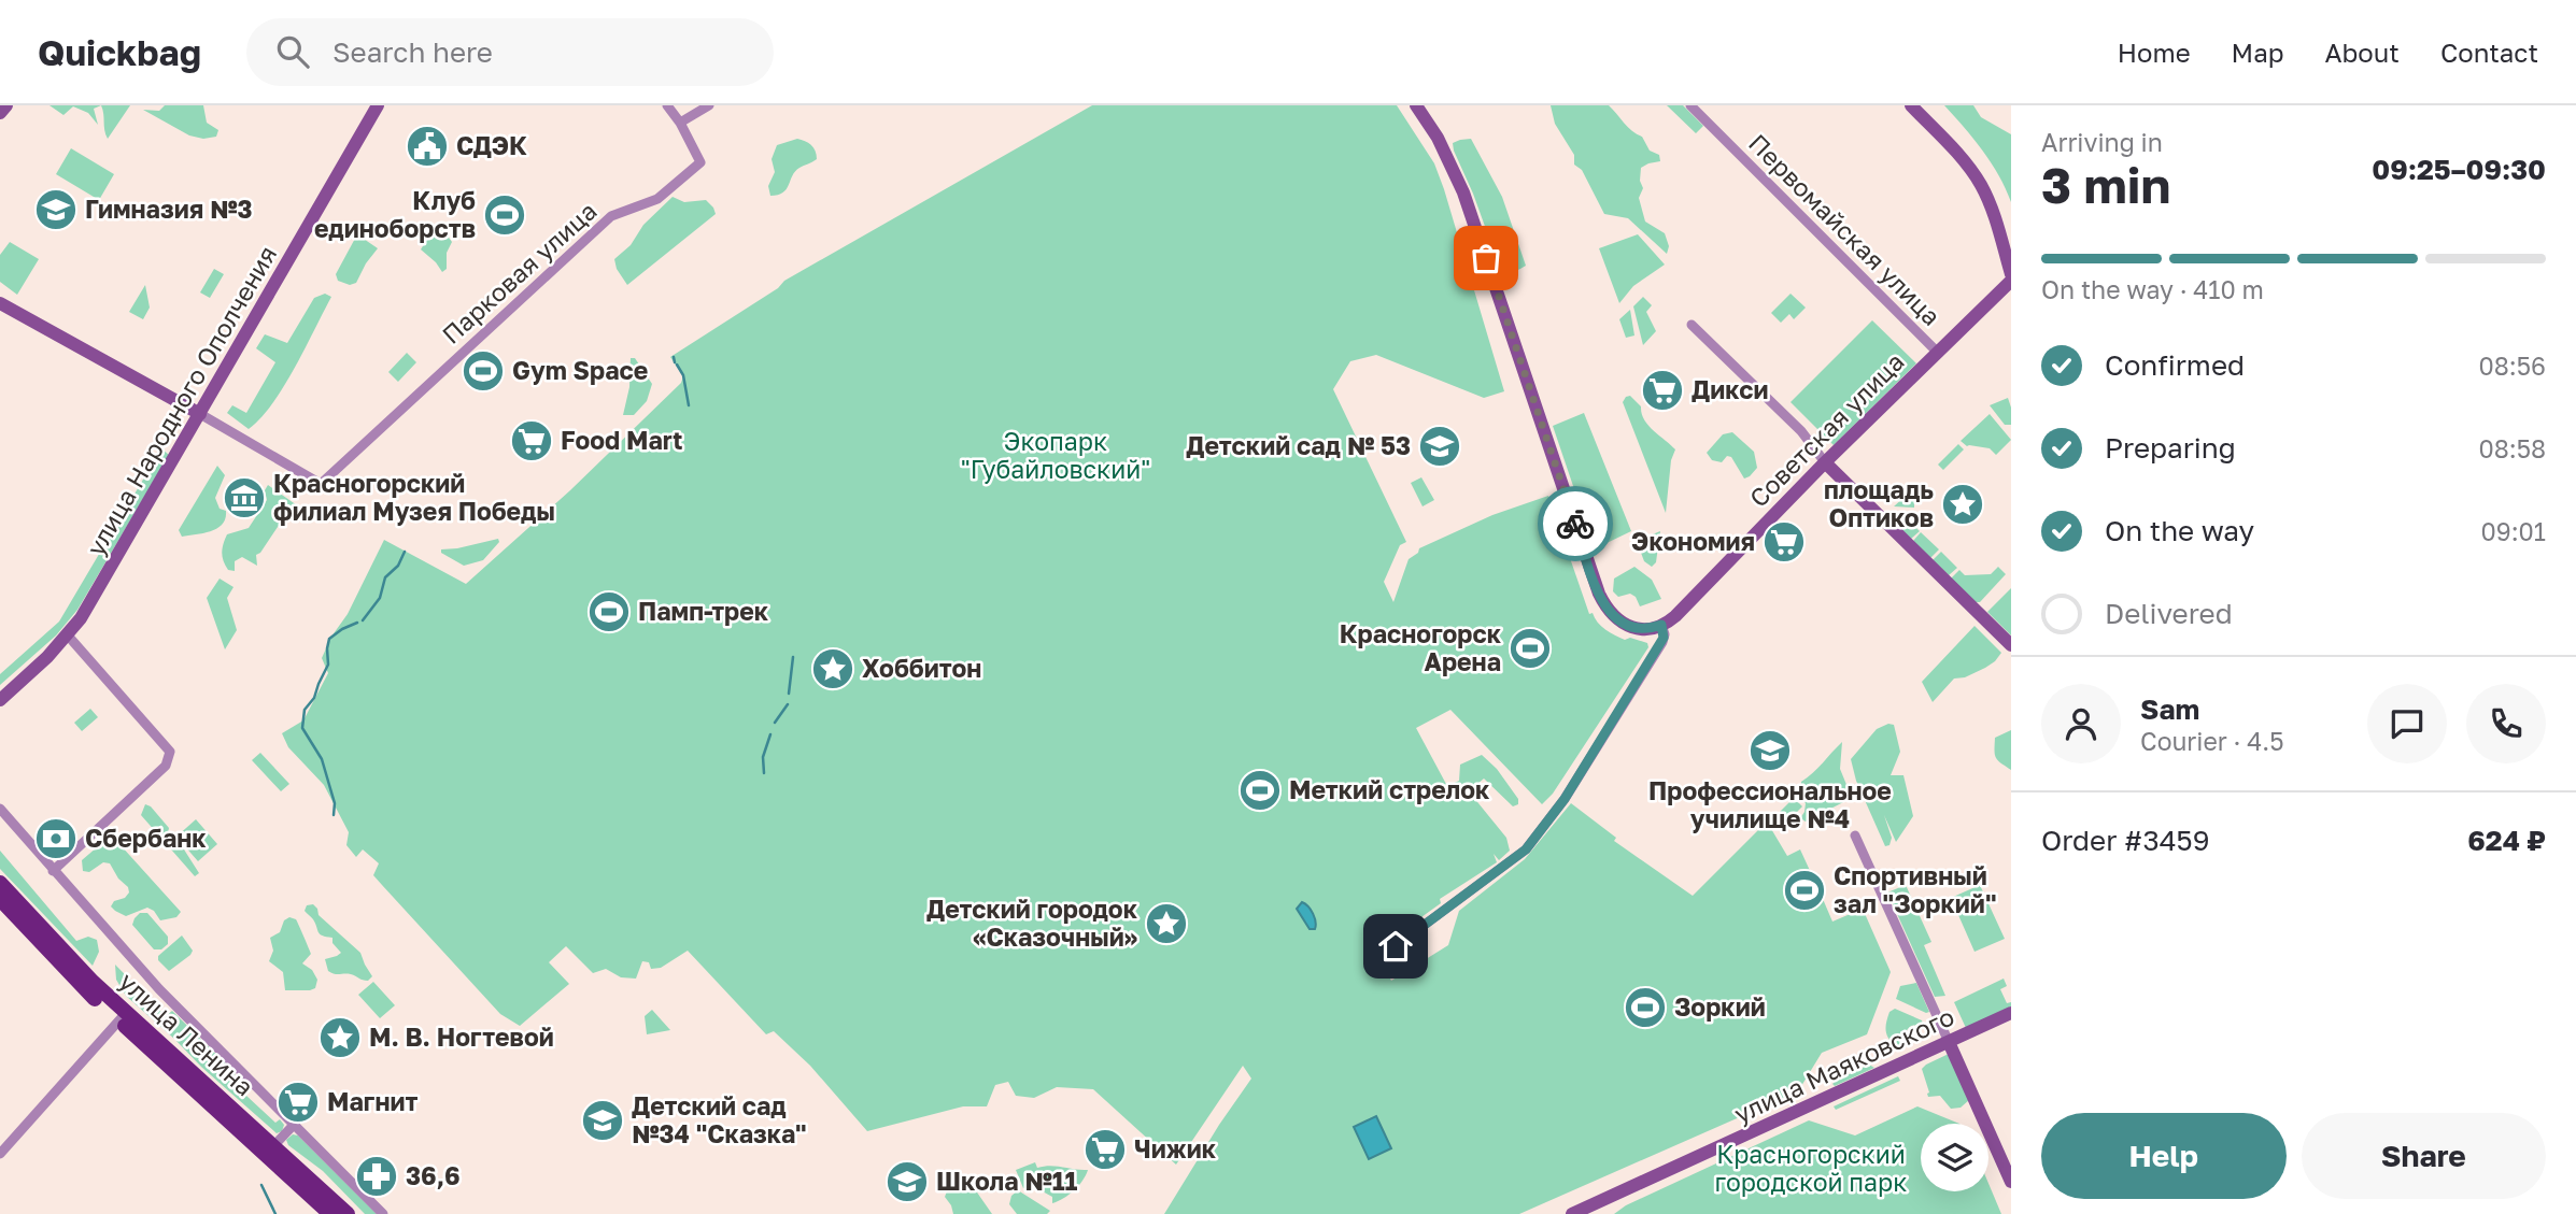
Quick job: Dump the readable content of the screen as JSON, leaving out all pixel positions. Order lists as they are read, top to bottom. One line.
{"streets":{"main road":["улица Ленина"],"street":["Первомайская улица","Парковая улица","улица Народного Ополчения","Советская улица","улица Маяковского"]},"crossings":[["Первомайская улица","Советская улица"],["Парковая улица","улица Народного Ополчения"]],"parks":["Экопарк \"Губайловский\"","Красногорский городской парк"],"places":{"public building":["СДЭК"],"school or university":["Гимназия №3","Детский сад № 53","Профессиональное училище №4","Детский сад №34 \"Сказка\"","Школа №11"],"sports":["Клуб единоборств","Gym Space","Памп-трек","Красногорск Арена","Меткий стрелок","Спортивный зал \"Зоркий\"","Зоркий"],"supermarket":["Дикси","Food Mart","Экономия","Магнит","Чижик"],"museum":["Красногорский филиал Музея Победы"],"place":["площадь Оптиков","Хоббитон","Детский городок «Сказочный»","М. В. Ногтевой"],"bank":["Сбербанк"],"pharmacy":["36,6"]},"page":{"header":"Quickbag","search":"Search here","nav":["Home","Map","About","Contact"],"heading":["3 min","Arriving in","09:25–09:30"],"panel":["Sam","Courier · 4.5","Order #3459","624 ₽"],"bar":"On the way · 410 m","list":[["Confirmed","08:56"],["Preparing","08:58"],["On the way","09:01"],"Delivered"],"buttons":["Help","Share"]}}
